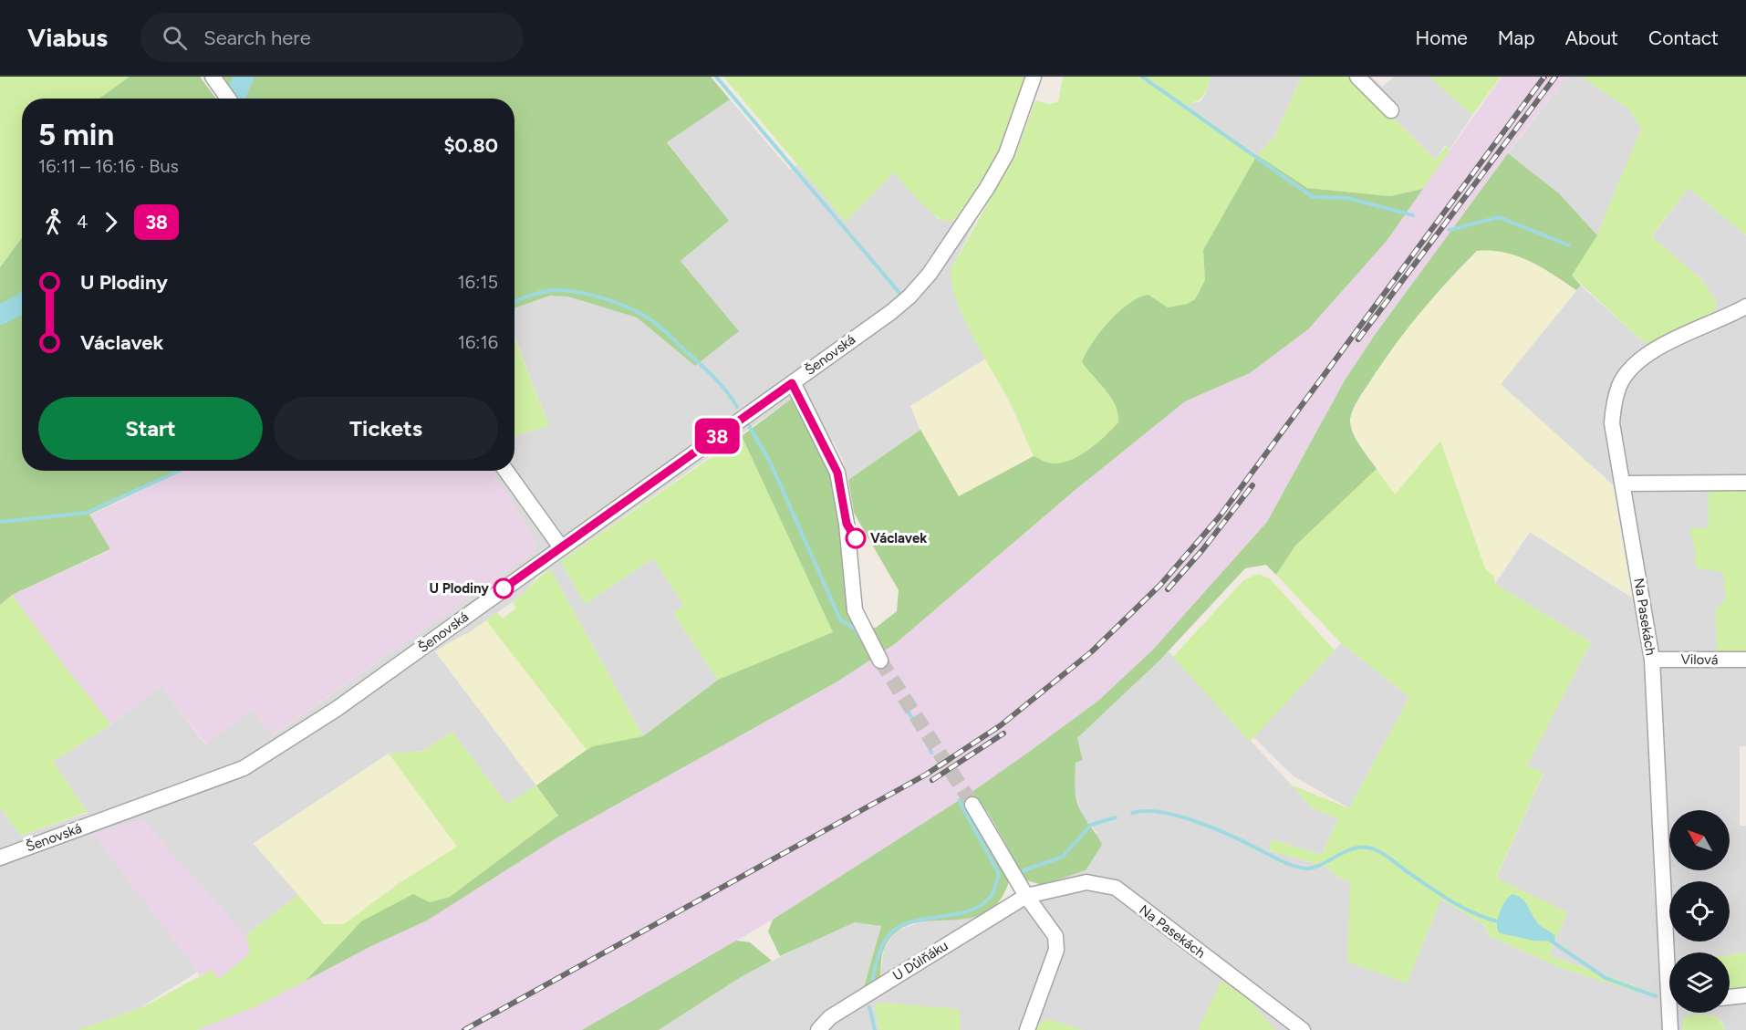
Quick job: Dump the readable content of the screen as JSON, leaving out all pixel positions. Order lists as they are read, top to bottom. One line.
{"streets":{"street":["Šenovská","Na Pasekách","Vilová","U Důlňáku"]},"crossings":[["Na Pasekách","Vilová"],["Na Pasekách","U Důlňáku"]],"places":["Václavek","U Plodiny"],"lines":["bus line 38"],"north":"top left","page":{"header":"Viabus","search":"Search here","nav":["Home","Map","About","Contact"],"on_map":"38","heading":["5 min","16:11 – 16:16 · Bus","$0.80"],"legs":["4","38"],"list":[{"name":"U Plodiny","value":"16:15"},{"name":"Václavek","value":"16:16"}],"buttons":["Start","Tickets"]}}
